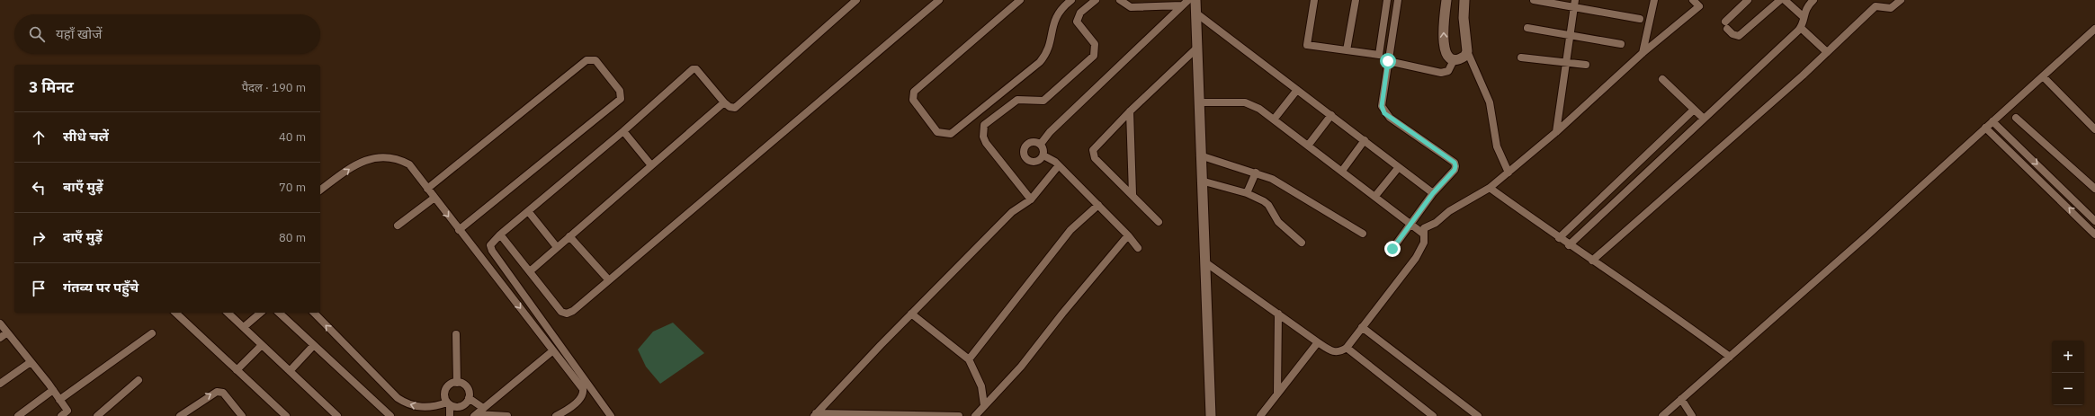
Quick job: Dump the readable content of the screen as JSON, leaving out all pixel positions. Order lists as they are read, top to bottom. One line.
{"page":{"search":"यहाँ खोजें","heading":["3 मिनट","पैदल · 190 m"],"list":[["सीधे चलें","40 m"],["बाएँ मुड़ें","70 m"],["दाएँ मुड़ें","80 m"],"गंतव्य पर पहुँचे"],"map_buttons":["+","−"]}}
